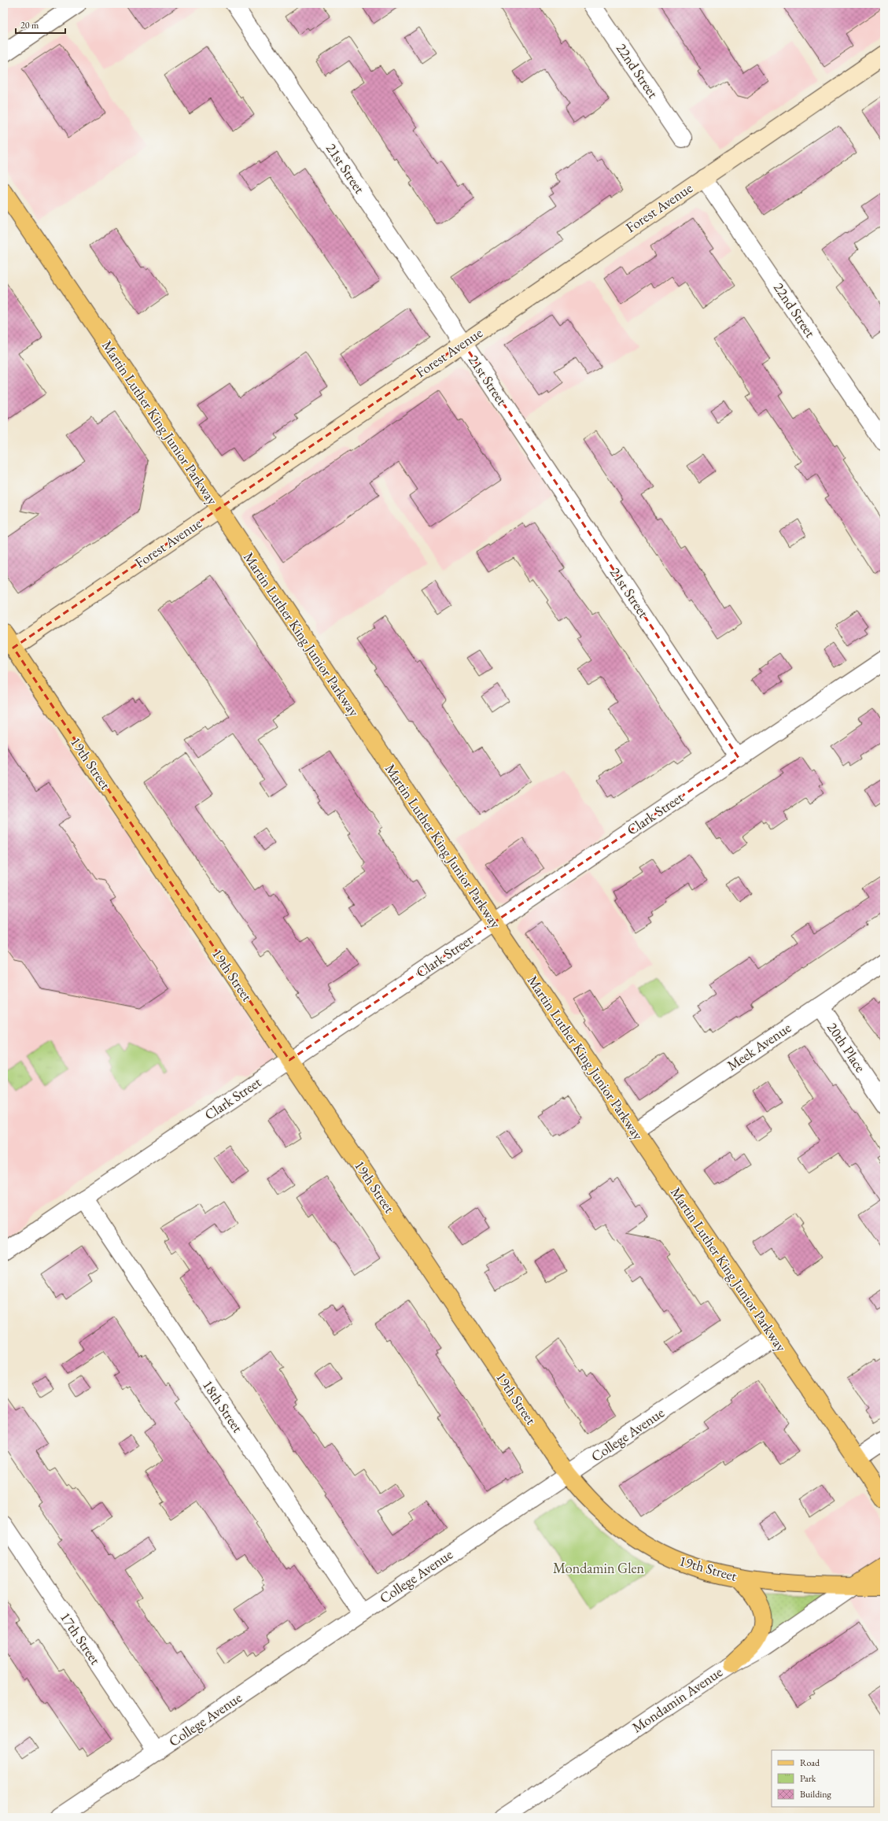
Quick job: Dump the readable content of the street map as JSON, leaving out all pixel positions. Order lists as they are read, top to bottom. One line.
{"streets":{"main road":["Forest Avenue","Martin Luther King Junior Parkway","19th Street"],"street":["22nd Street","21st Street","Clark Street","Meek Avenue","20th Place","18th Street","College Avenue","17th Street","Mondamin Avenue"]},"crossings":[["22nd Street","Forest Avenue"],["21st Street","Forest Avenue"],["21st Street","Clark Street"],["Forest Avenue","Martin Luther King Junior Parkway"],["Forest Avenue","19th Street"],["Martin Luther King Junior Parkway","Clark Street"],["Martin Luther King Junior Parkway","Meek Avenue"],["Martin Luther King Junior Parkway","College Avenue"],["19th Street","Clark Street"],["19th Street","College Avenue"],["19th Street","Mondamin Avenue"],["Clark Street","18th Street"],["Meek Avenue","20th Place"],["18th Street","College Avenue"],["College Avenue","17th Street"]],"parks":["Mondamin Glen"],"legend":["Road","Park","Building"],"scale_bar":"20 m"}
